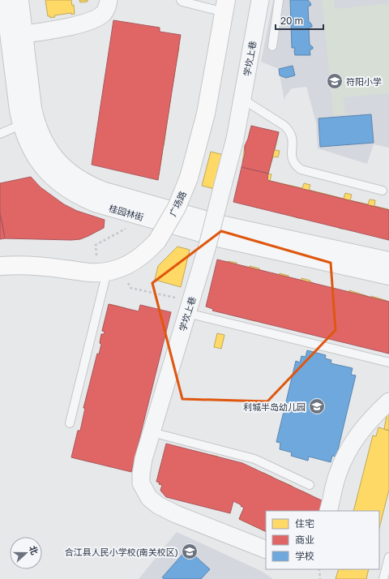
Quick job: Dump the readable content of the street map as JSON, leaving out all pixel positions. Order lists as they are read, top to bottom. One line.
{"streets":{"main road":["广场路"],"street":["学坎上巷","桂园林街"]},"places":{"school or university":["符阳小学","利城半岛幼儿园","合江县人民小学校(南关校区)"]},"legend":["住宅","商业","学校"],"scale_bar":"20 m","north":"right"}
